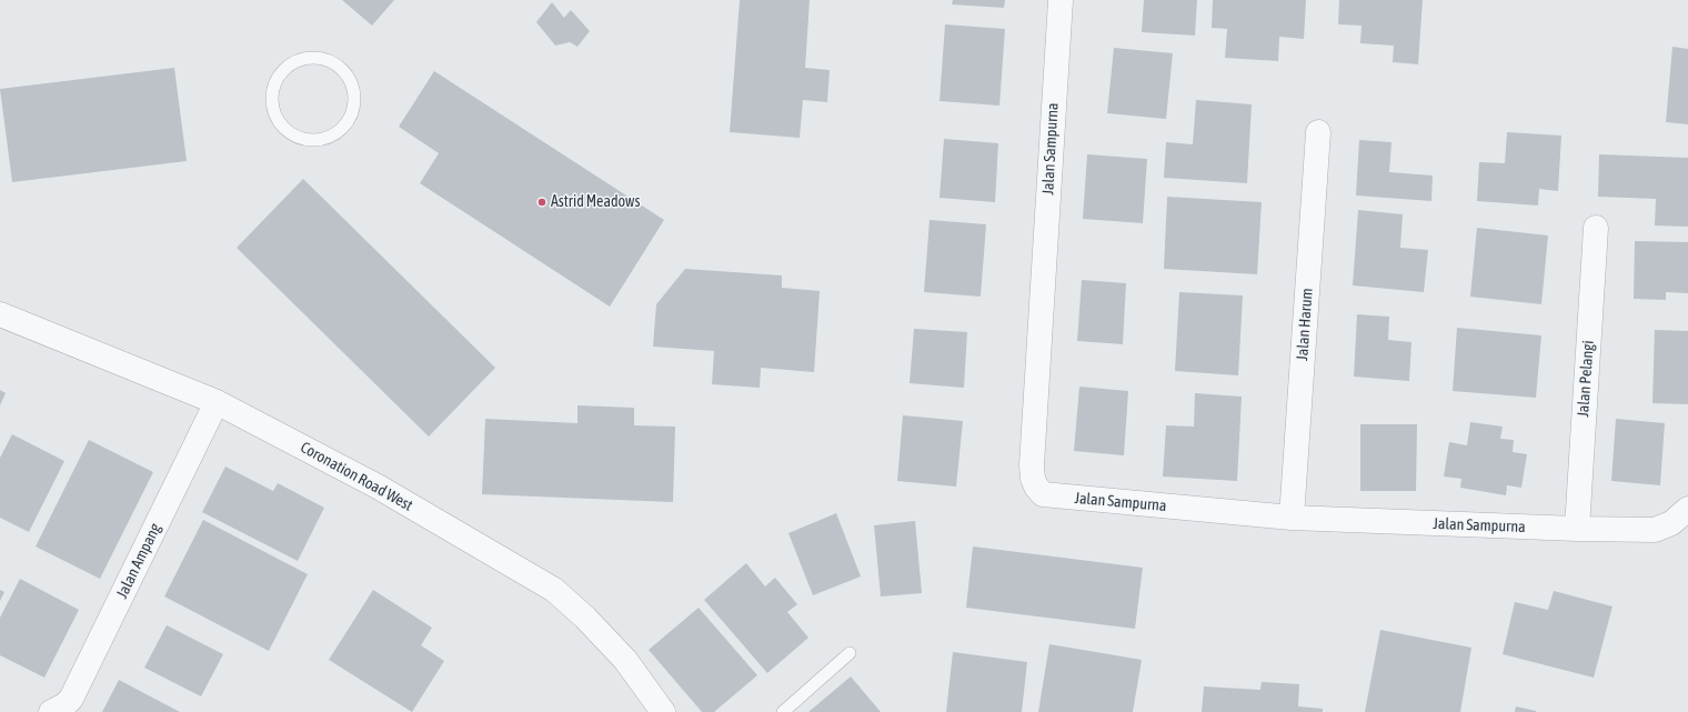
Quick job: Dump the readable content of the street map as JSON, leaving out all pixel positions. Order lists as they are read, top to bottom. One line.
{"streets":{"street":["Jalan Sampurna","Jalan Harum","Jalan Pelangi","Coronation Road West","Jalan Ampang"]},"crossings":[["Jalan Sampurna","Jalan Harum"],["Jalan Sampurna","Jalan Pelangi"],["Coronation Road West","Jalan Ampang"]],"places":["Astrid Meadows"]}
